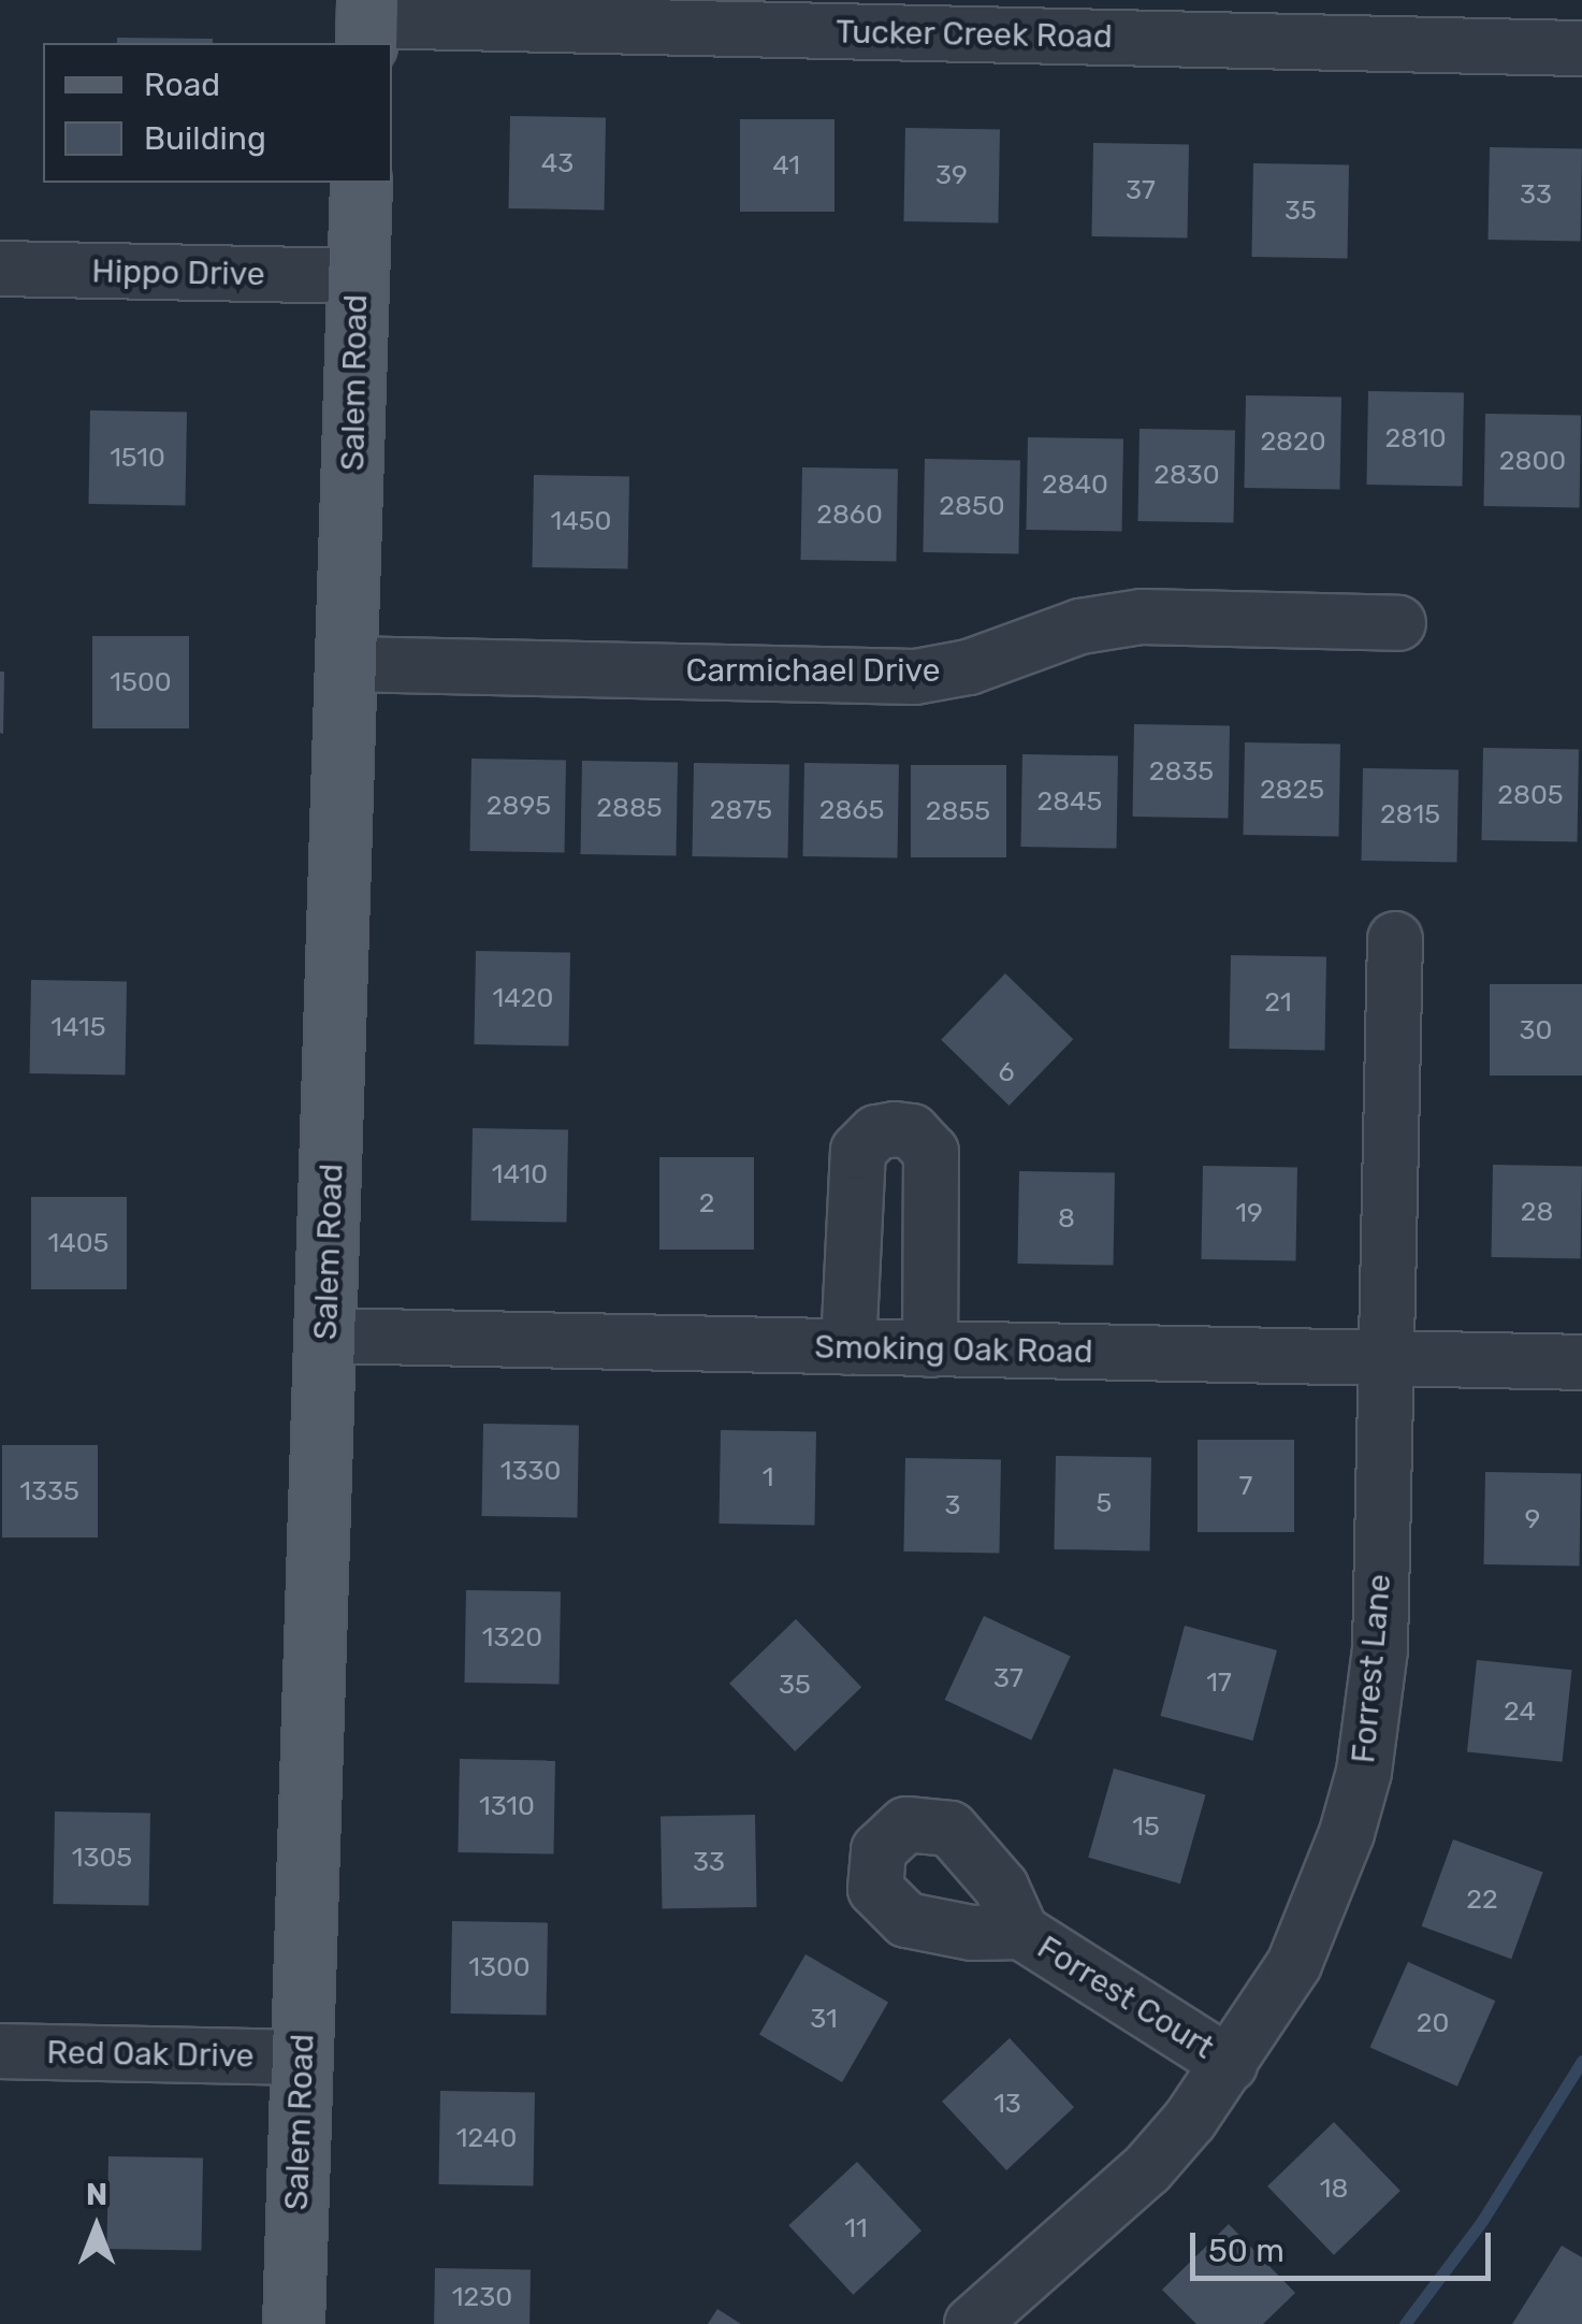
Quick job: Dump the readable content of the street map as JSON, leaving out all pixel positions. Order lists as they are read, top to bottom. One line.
{"streets":{"main road":["Salem Road"],"street":["Tucker Creek Road","Hippo Drive","Carmichael Drive","Smoking Oak Road","Forrest Lane","Forrest Court","Red Oak Drive"]},"crossings":[["Hippo Drive","Salem Road"],["Salem Road","Carmichael Drive"],["Salem Road","Smoking Oak Road"],["Salem Road","Red Oak Drive"],["Smoking Oak Road","Forrest Lane"],["Forrest Lane","Forrest Court"]],"house_numbers":["43","41","39","37","33","35","2810","2820","1510","2800","2830","2840","2850","2860","1450","1500","2835","2825","2805","2845","2895","2885","2875","2865","2855","2815","1420","21","1415","30","6","1410","2","28","19","8","1405","1330","1","7","1335","5","3","9","1320","37","17","35","24","1310","15","1305","33","22","1300","31","20","13","1240","18","11","1230"],"legend":["Road","Building"],"scale_bar":"50 m","north":"top"}
